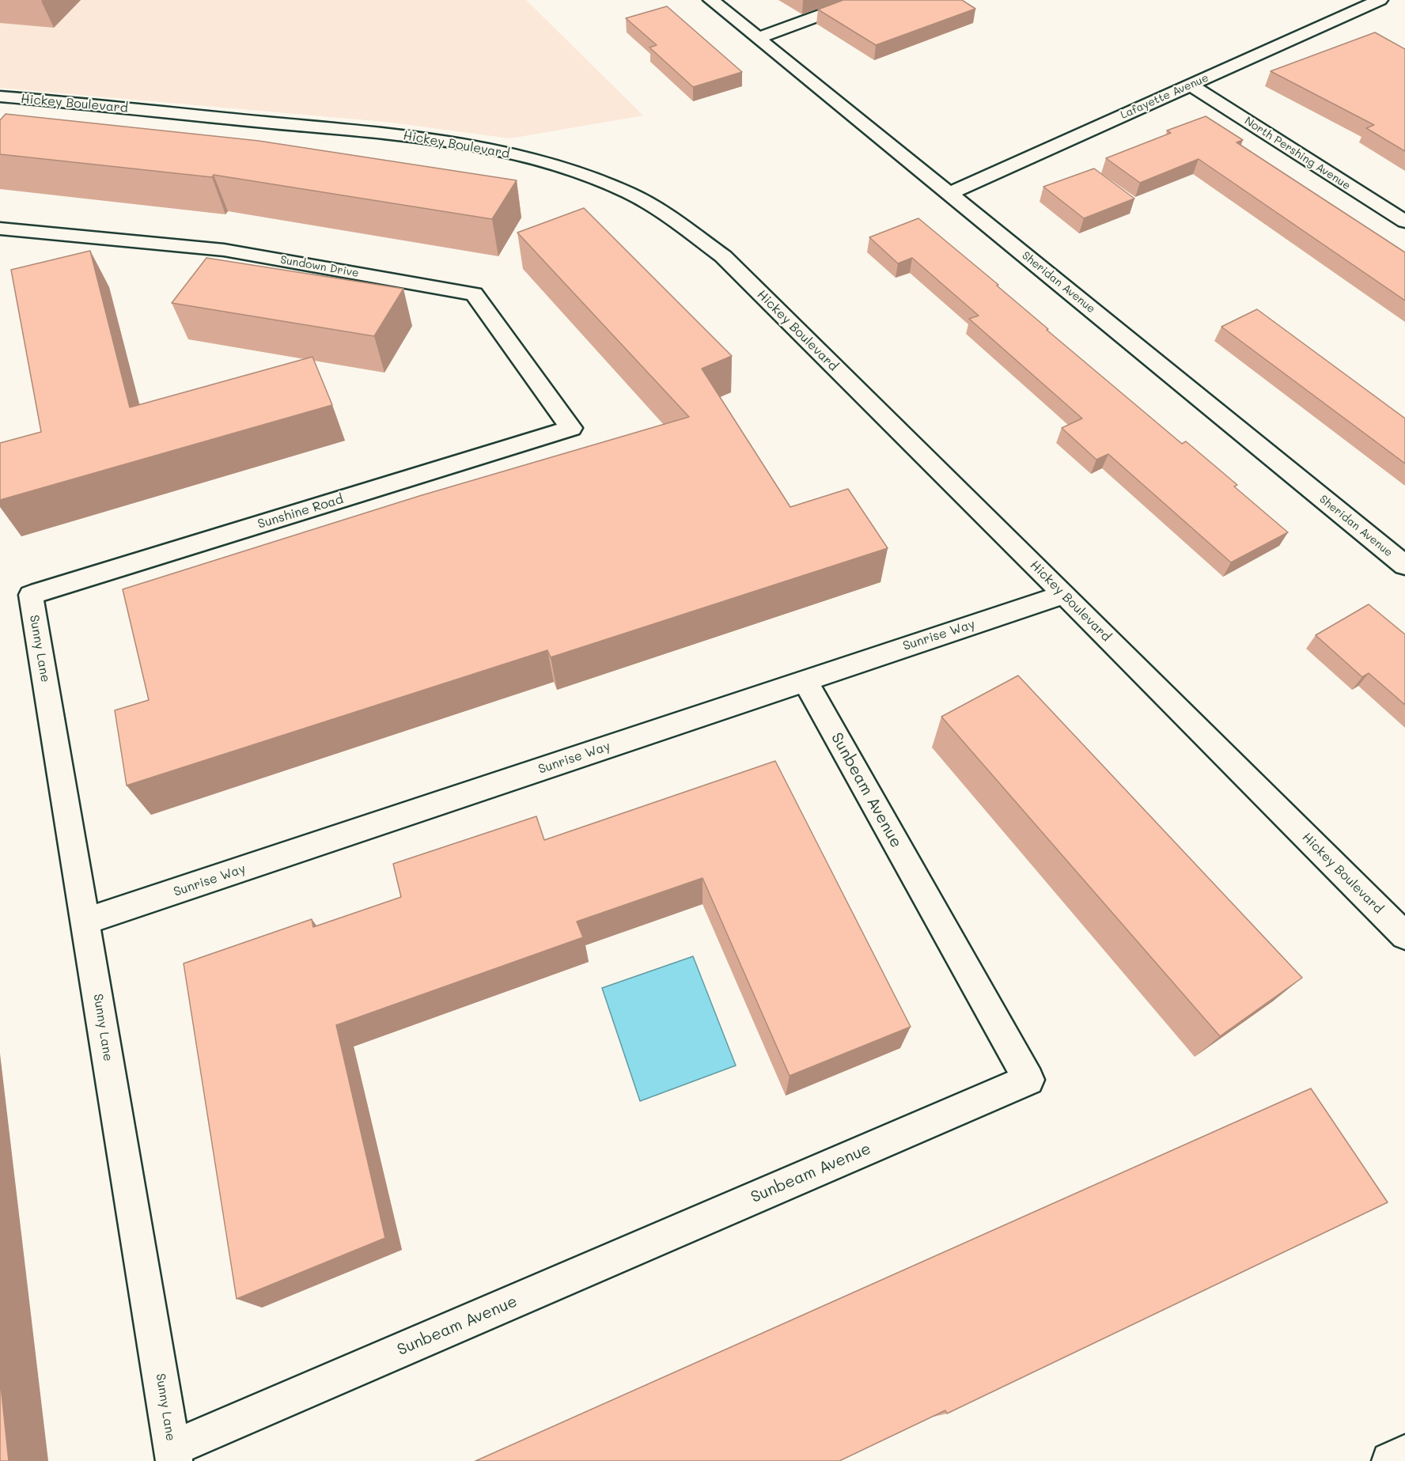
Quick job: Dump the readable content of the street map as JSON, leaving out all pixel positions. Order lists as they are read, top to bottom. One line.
{"streets":{"street":["Lafayette Avenue","Hickey Boulevard","North Pershing Avenue","Sundown Drive","Sheridan Avenue","Sunshine Road","Sunrise Way","Sunny Lane","Sunbeam Avenue"]},"crossings":[["Lafayette Avenue","North Pershing Avenue"],["Lafayette Avenue","Sheridan Avenue"],["Hickey Boulevard","Sunrise Way"],["Sundown Drive","Sunshine Road"],["Sunshine Road","Sunny Lane"],["Sunrise Way","Sunny Lane"],["Sunrise Way","Sunbeam Avenue"],["Sunny Lane","Sunbeam Avenue"]]}
